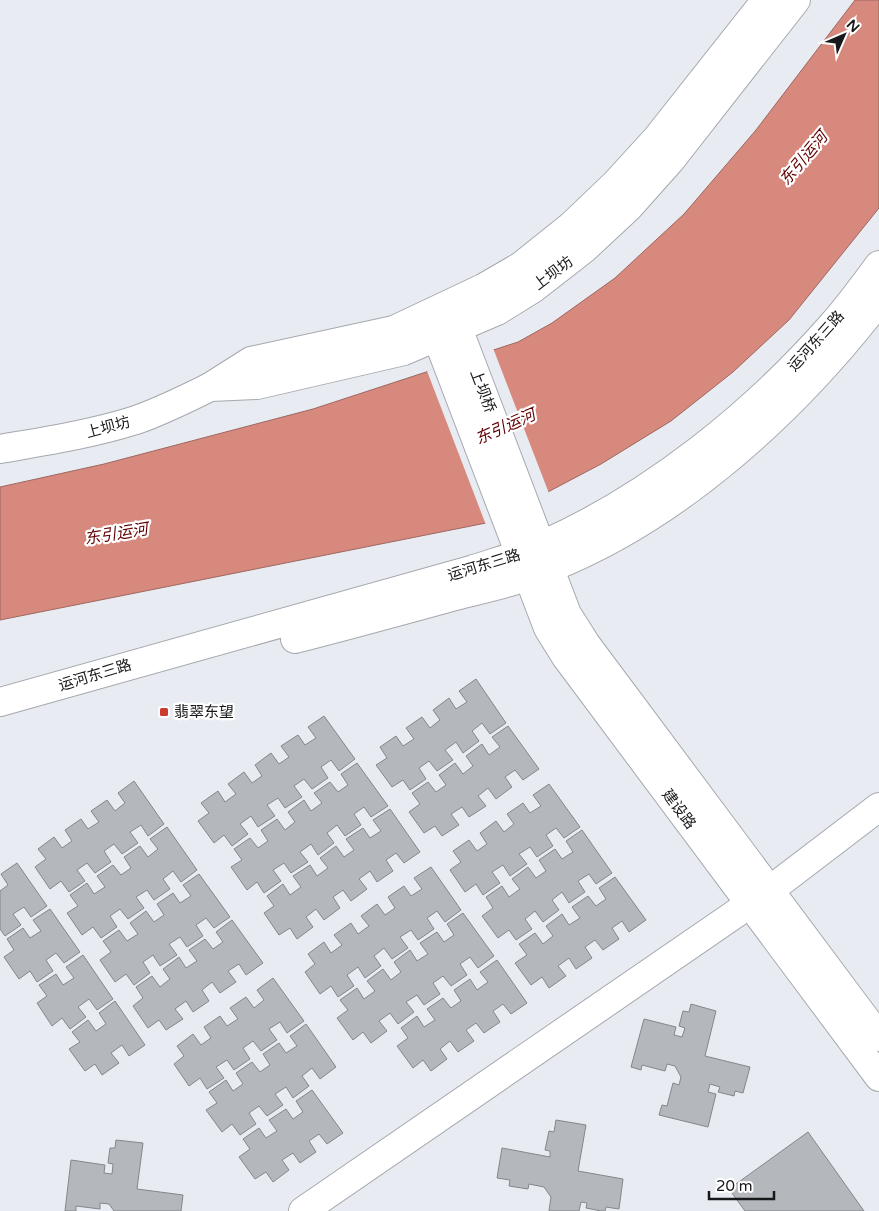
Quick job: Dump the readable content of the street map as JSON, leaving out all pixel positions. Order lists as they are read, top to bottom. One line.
{"streets":{"street":["上坝坊","运河东三路","上坝桥","建设路"]},"crossings":[["上坝坊","上坝桥"],["运河东三路","建设路"],["上坝桥","建设路"]],"water":["东引运河"],"places":{"transit":["翡翠东望"]},"scale_bar":"20 m","north":"top right"}
